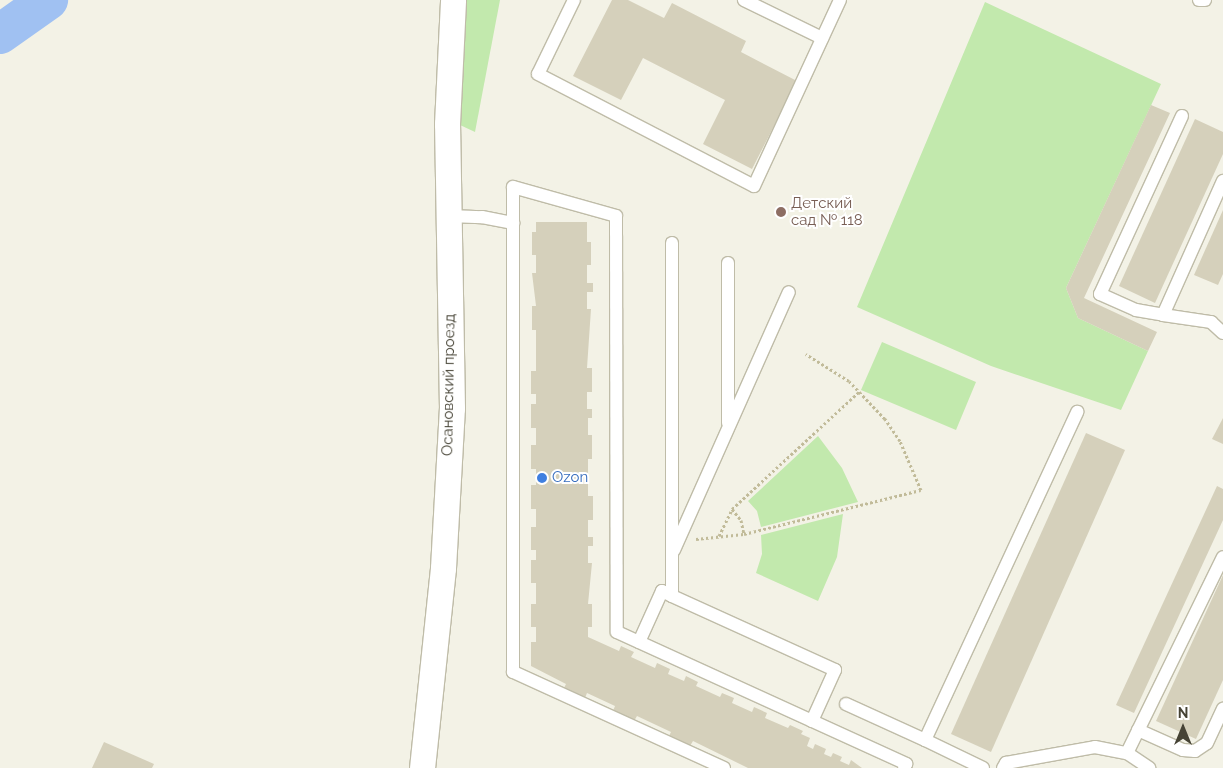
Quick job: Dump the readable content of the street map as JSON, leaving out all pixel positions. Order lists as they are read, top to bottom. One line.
{"streets":{"street":["Осановский проезд"]},"places":["Детский сад № 118","Ozon"],"north":"top"}
